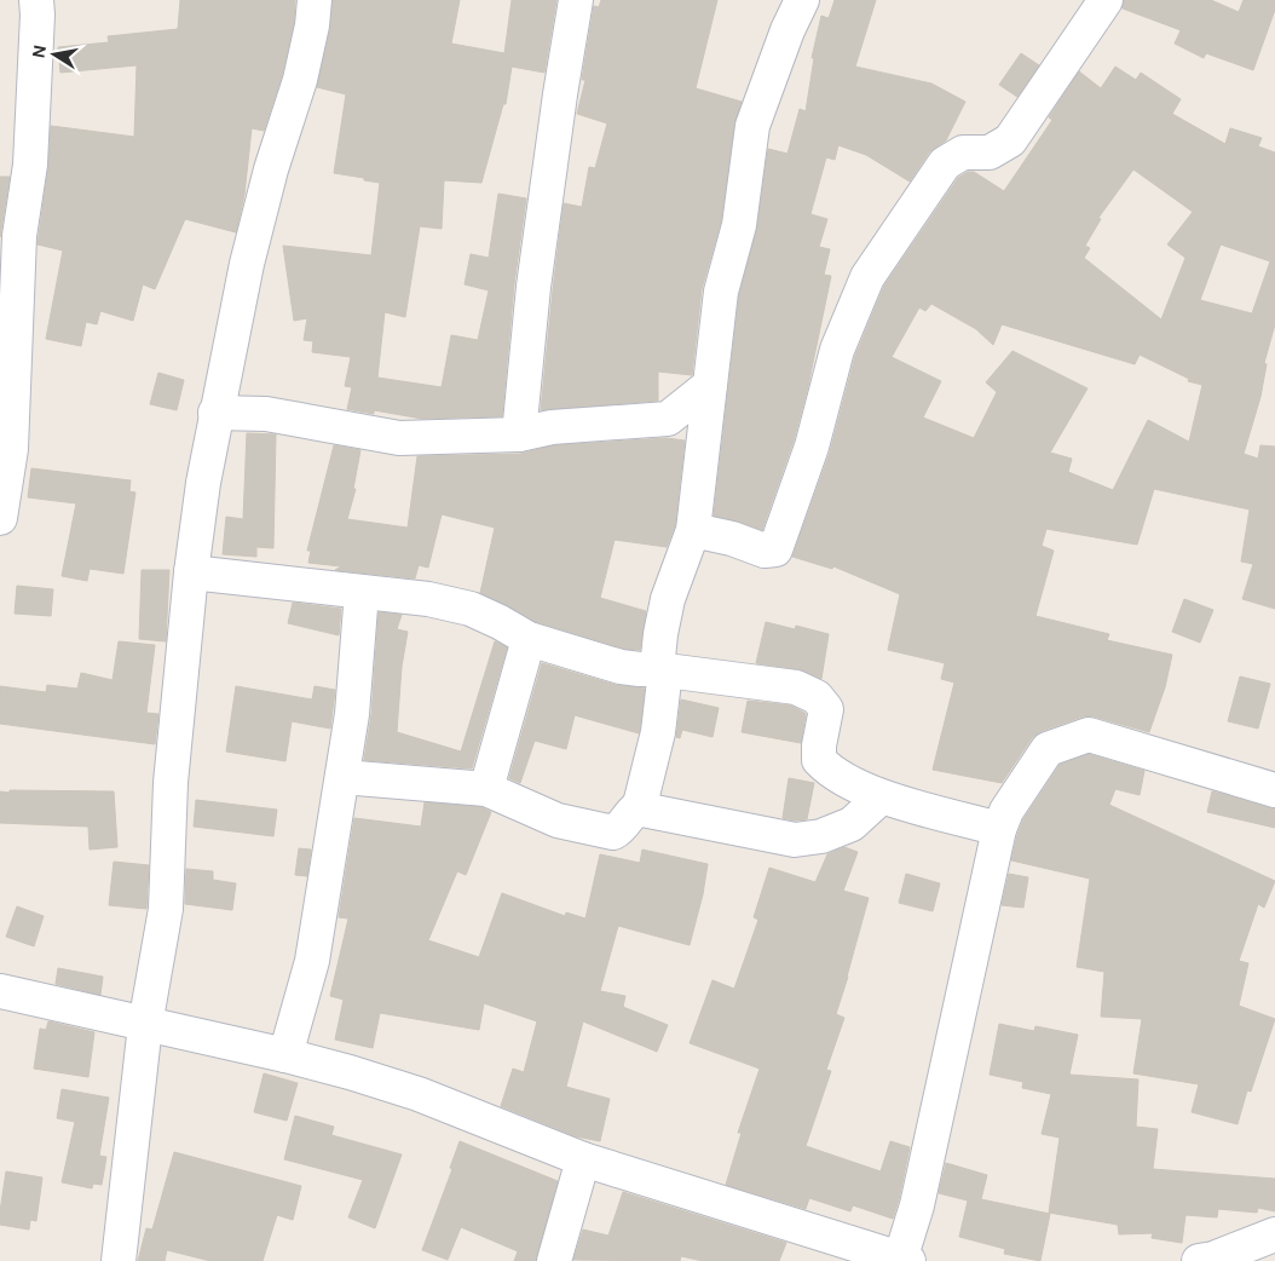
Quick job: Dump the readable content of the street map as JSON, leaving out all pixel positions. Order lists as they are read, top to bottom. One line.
{"north":"left"}
